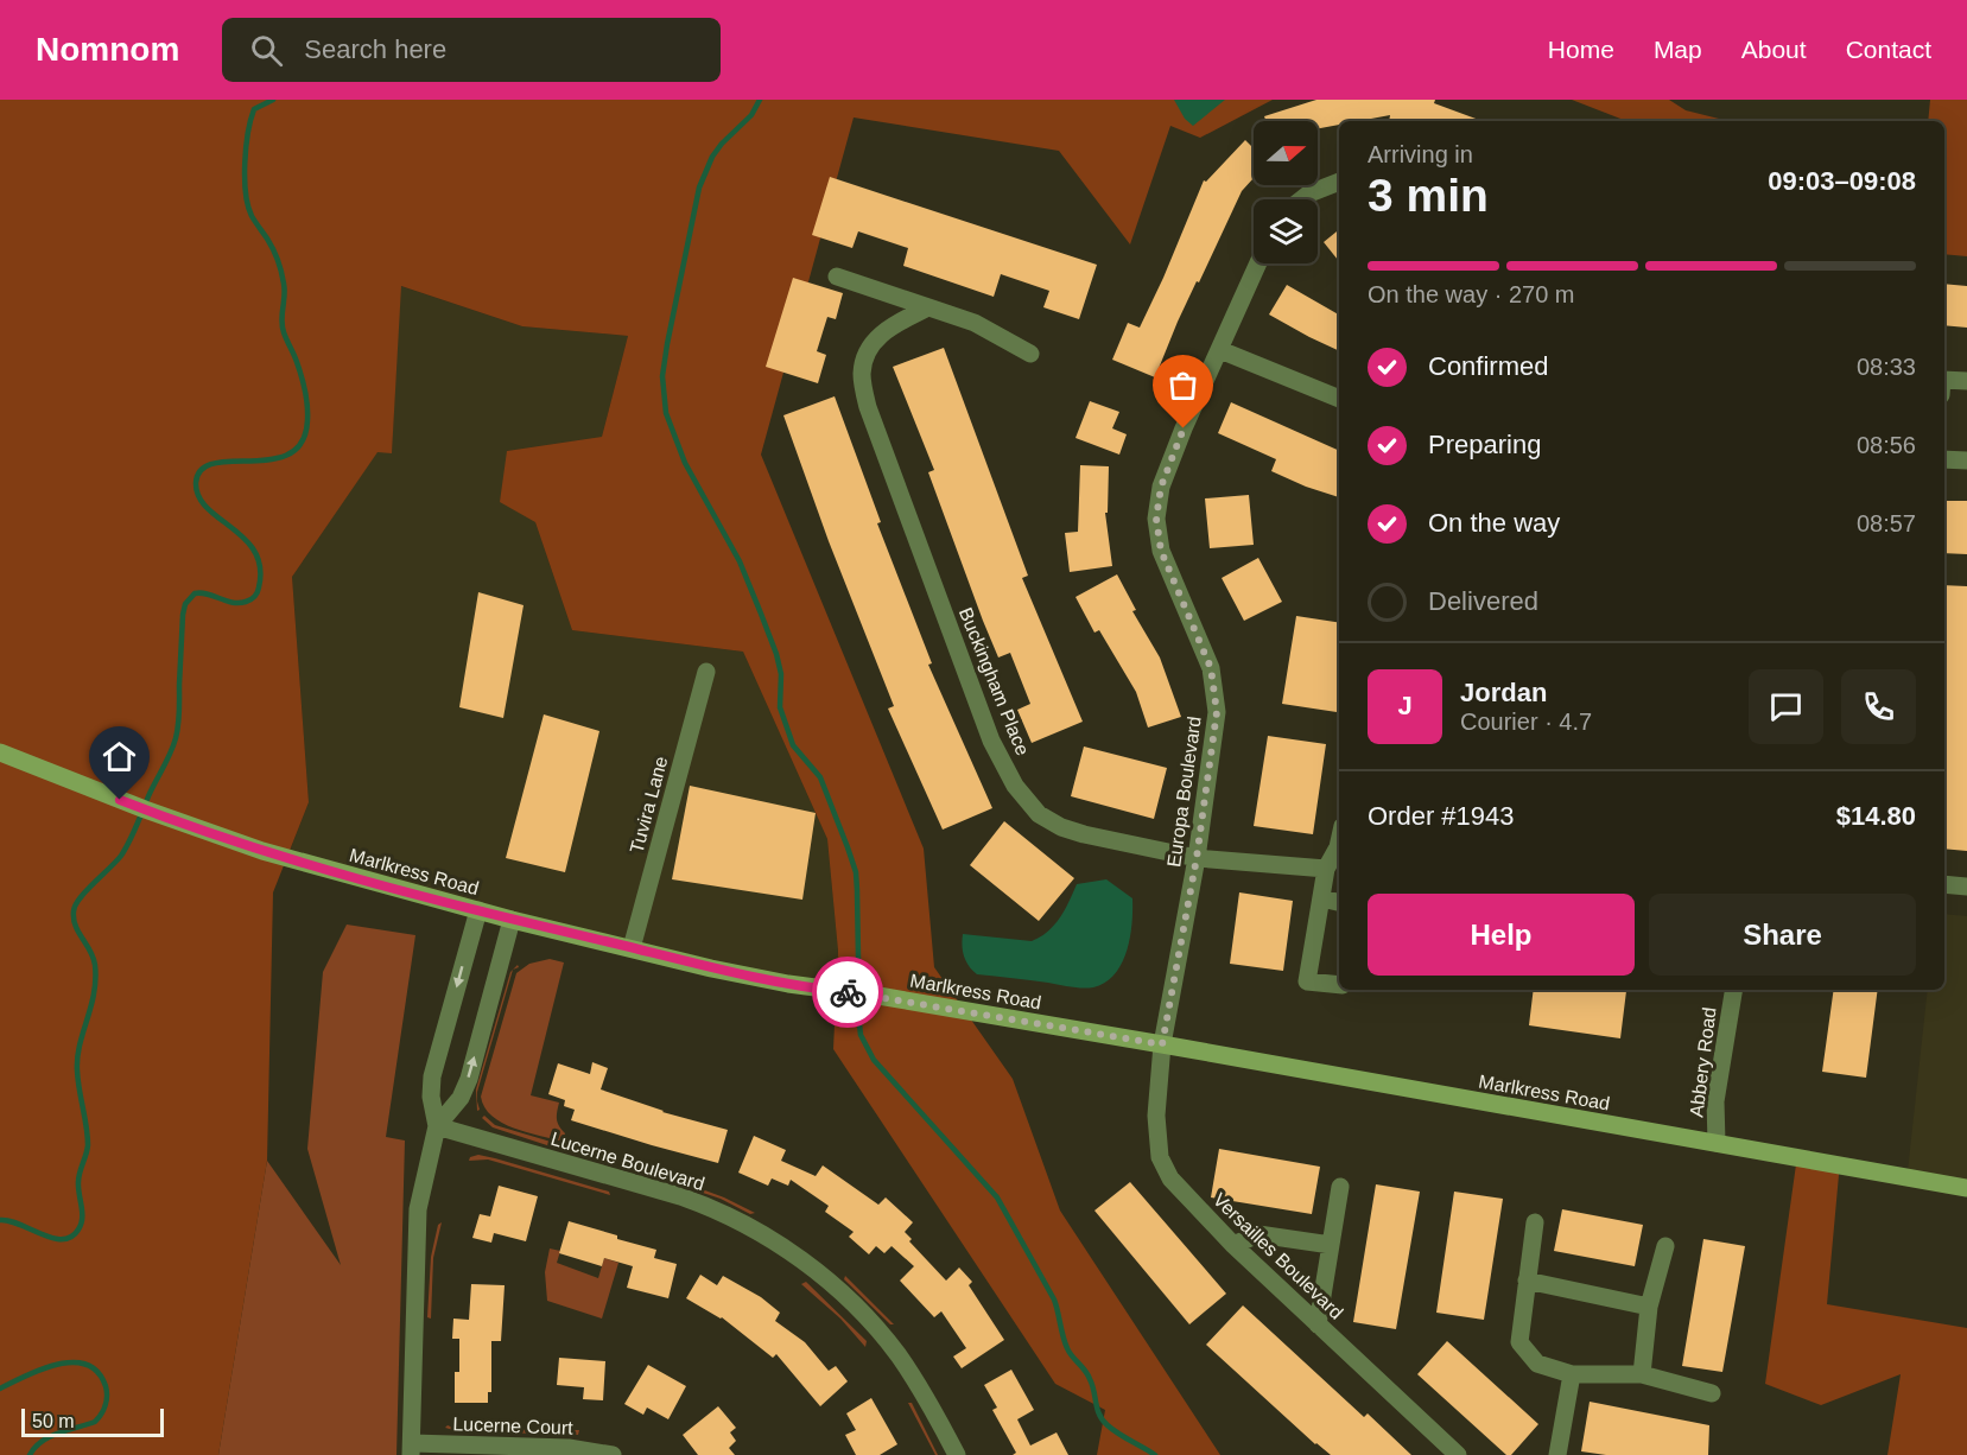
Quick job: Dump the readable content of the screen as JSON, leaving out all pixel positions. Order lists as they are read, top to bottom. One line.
{"streets":{"street":["Buckingham Place","Europa Boulevard","Tuvira Lane","Marlkress Road","Abbery Road","Lucerne Boulevard","Versailles Boulevard","Lucerne Court"]},"crossings":[["Buckingham Place","Europa Boulevard"],["Europa Boulevard","Marlkress Road"],["Europa Boulevard","Versailles Boulevard"],["Tuvira Lane","Marlkress Road"],["Marlkress Road","Abbery Road"],["Marlkress Road","Versailles Boulevard"]],"scale_bar":"50 m","north":"right","page":{"header":"Nomnom","search":"Search here","nav":["Home","Map","About","Contact"],"heading":["3 min","Arriving in","09:03–09:08"],"panel":["Jordan","Courier · 4.7","Order #1943","$14.80"],"bar":"On the way · 270 m","list":[["Confirmed","08:33"],["Preparing","08:56"],["On the way","08:57"],"Delivered"],"round":"J","buttons":["Help","Share"],"scale":"50 m"}}
